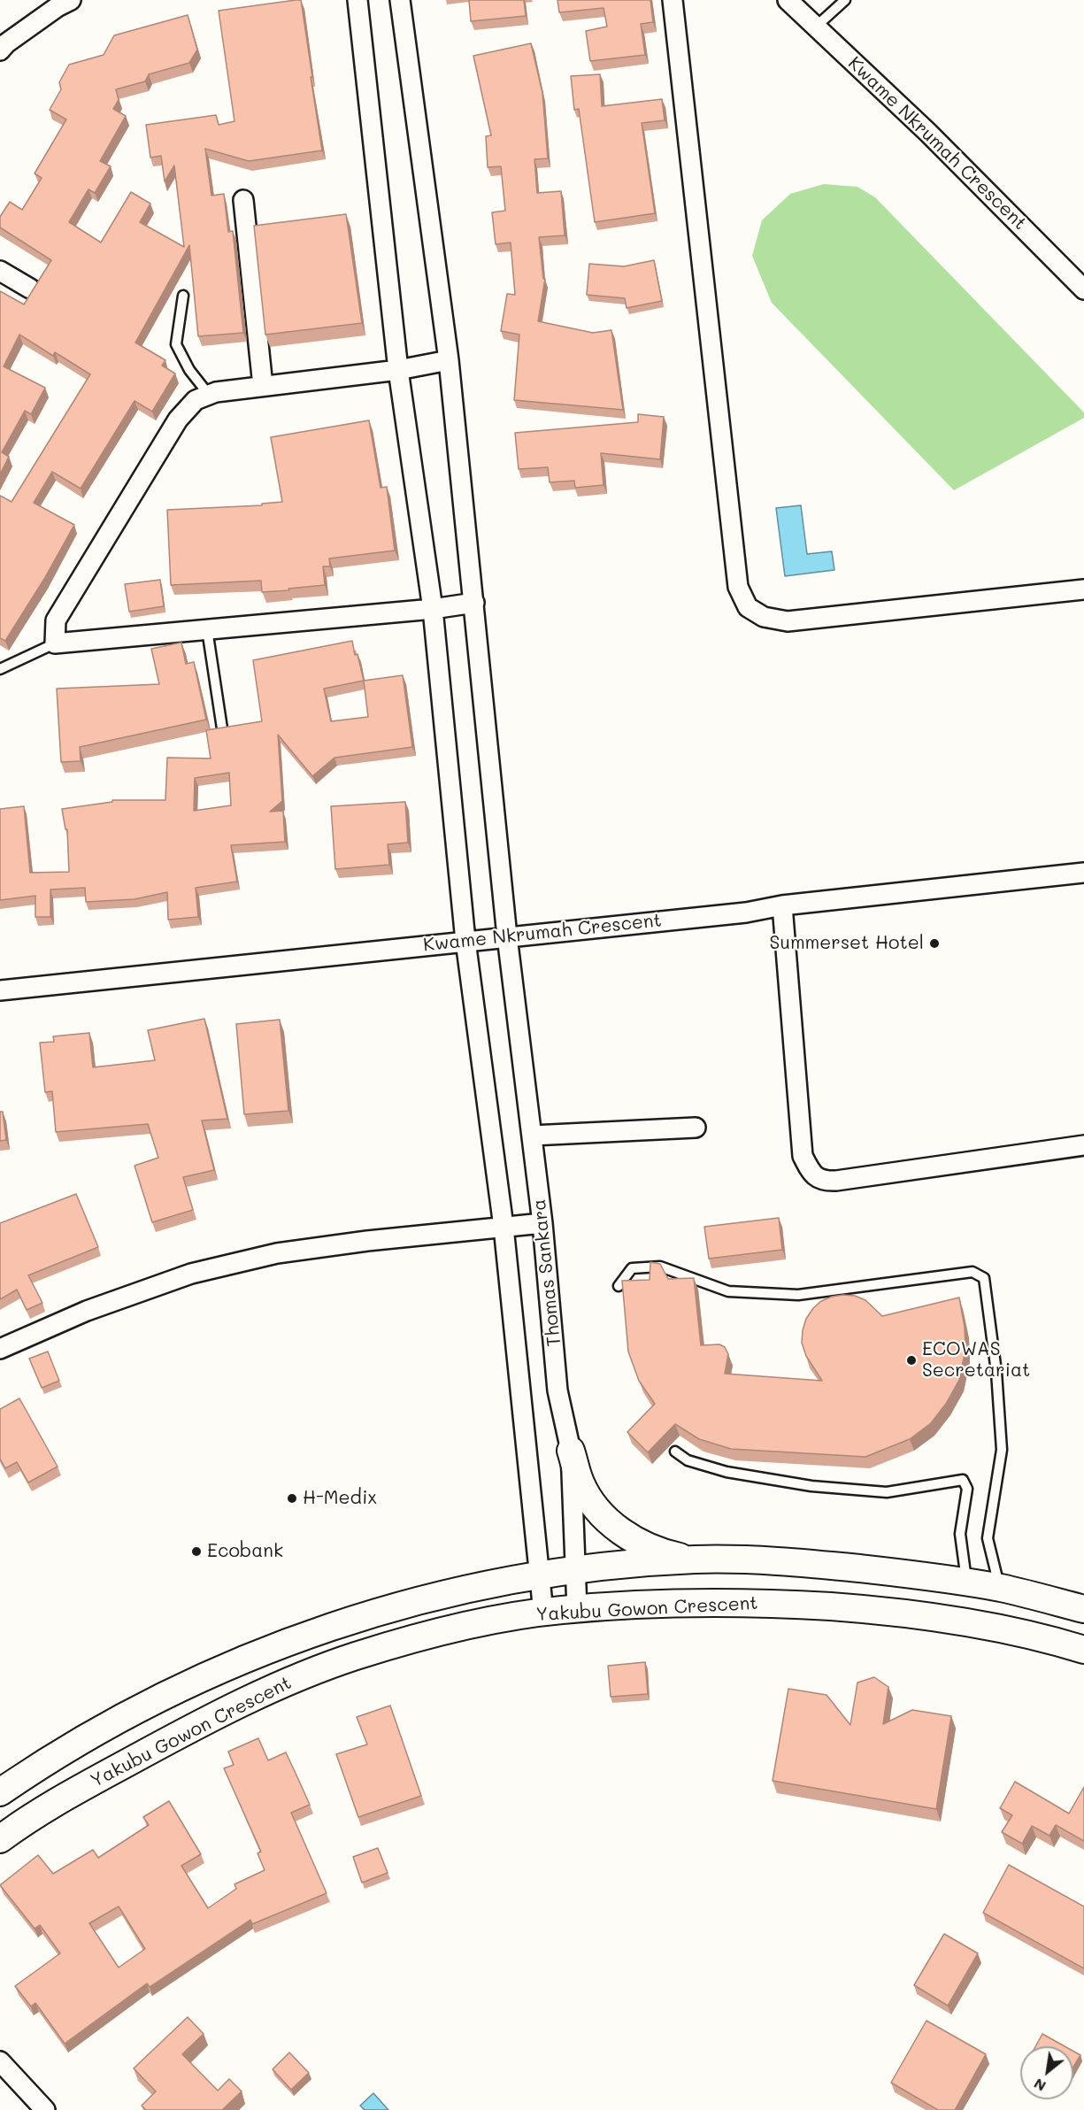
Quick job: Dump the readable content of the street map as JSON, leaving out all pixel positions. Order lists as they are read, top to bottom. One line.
{"streets":{"main road":["Yakubu Gowon Crescent"],"street":["Kwame Nkrumah Crescent","Thomas Sankara"]},"crossings":[["Kwame Nkrumah Crescent","Thomas Sankara"],["Thomas Sankara","Yakubu Gowon Crescent"]],"places":["Summerset Hotel","ECOWAS Secretariat","H-Medix","Ecobank"],"north":"bottom left"}
